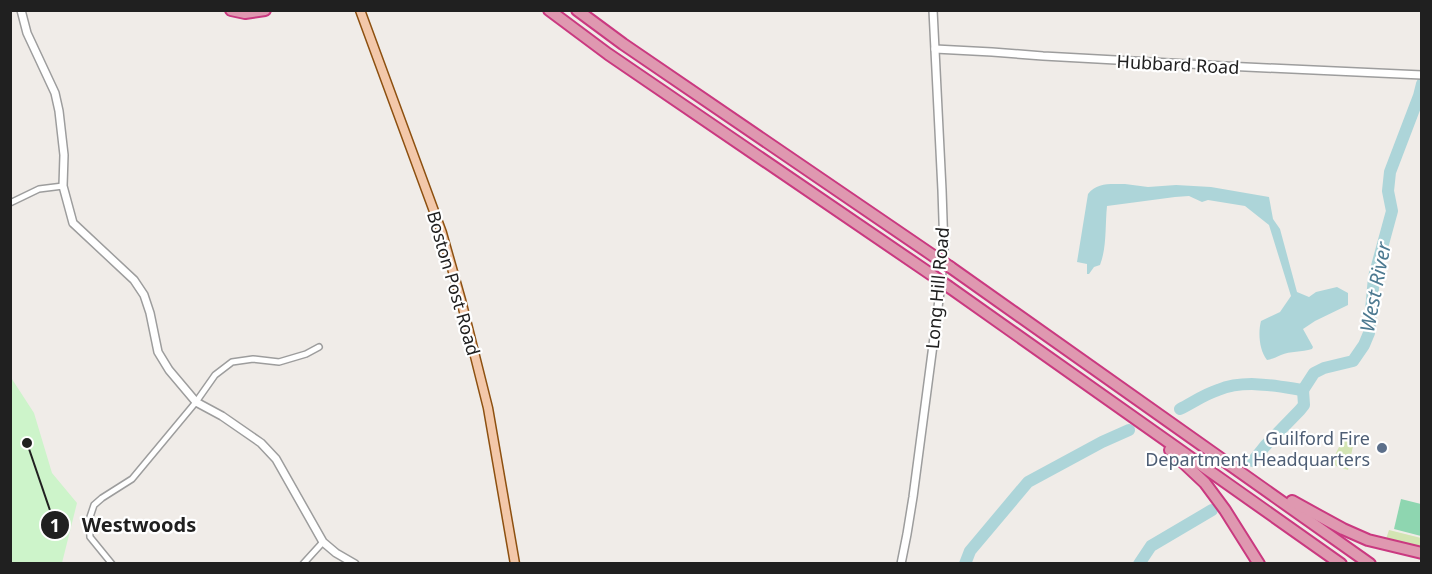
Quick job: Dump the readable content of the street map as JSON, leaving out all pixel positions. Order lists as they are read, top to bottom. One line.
{"streets":{"main road":["Boston Post Road"],"street":["Hubbard Road","Long Hill Road"]},"crossings":[["Hubbard Road","Long Hill Road"]],"water":["West River"],"places":["Westwoods","Guilford Fire Department Headquarters"]}
